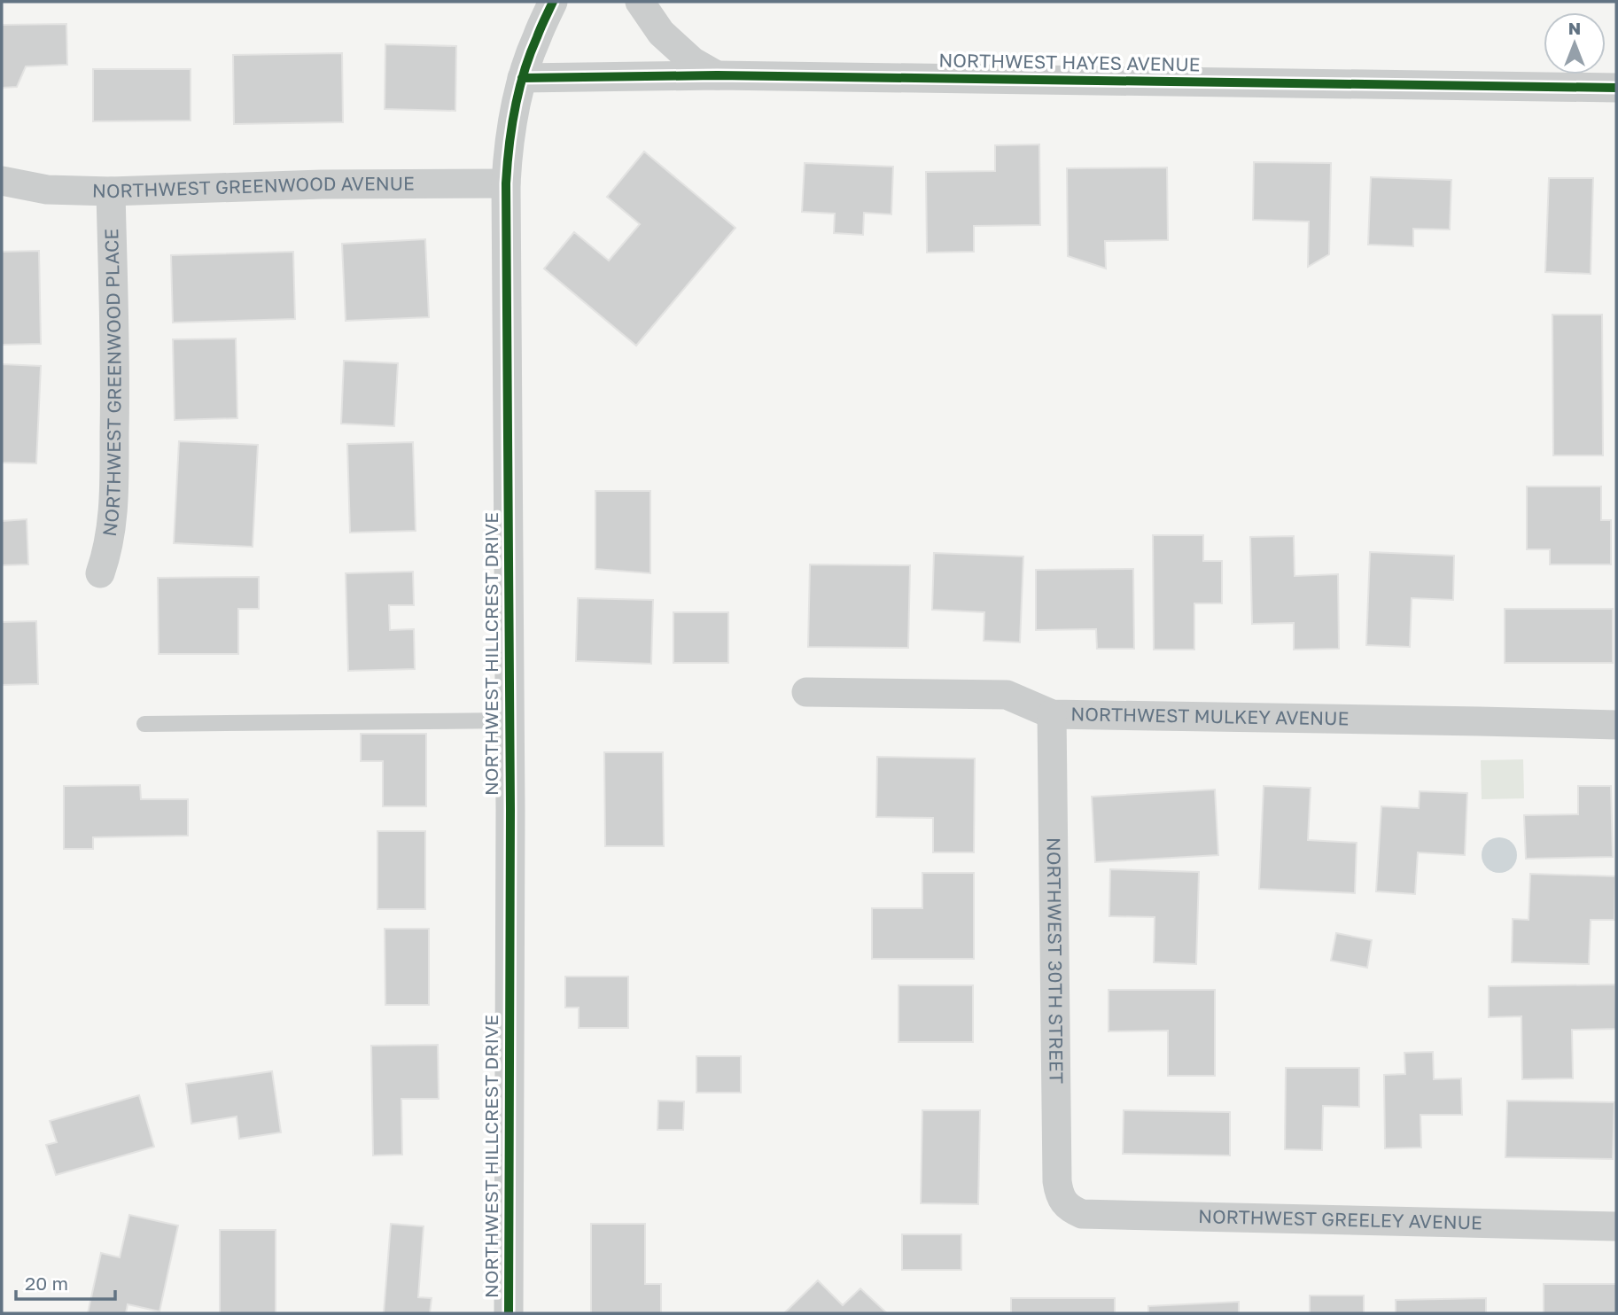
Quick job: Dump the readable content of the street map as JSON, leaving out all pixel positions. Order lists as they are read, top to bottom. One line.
{"streets":{"street":["NORTHWEST HAYES AVENUE","NORTHWEST GREENWOOD AVENUE","NORTHWEST GREENWOOD PLACE","NORTHWEST HILLCREST DRIVE","NORTHWEST MULKEY AVENUE","NORTHWEST 30TH STREET","NORTHWEST GREELEY AVENUE"]},"crossings":[["NORTHWEST HAYES AVENUE","NORTHWEST HILLCREST DRIVE"],["NORTHWEST GREENWOOD AVENUE","NORTHWEST GREENWOOD PLACE"],["NORTHWEST GREENWOOD AVENUE","NORTHWEST HILLCREST DRIVE"],["NORTHWEST MULKEY AVENUE","NORTHWEST 30TH STREET"],["NORTHWEST 30TH STREET","NORTHWEST GREELEY AVENUE"]],"scale_bar":"20 m","north":"top"}
